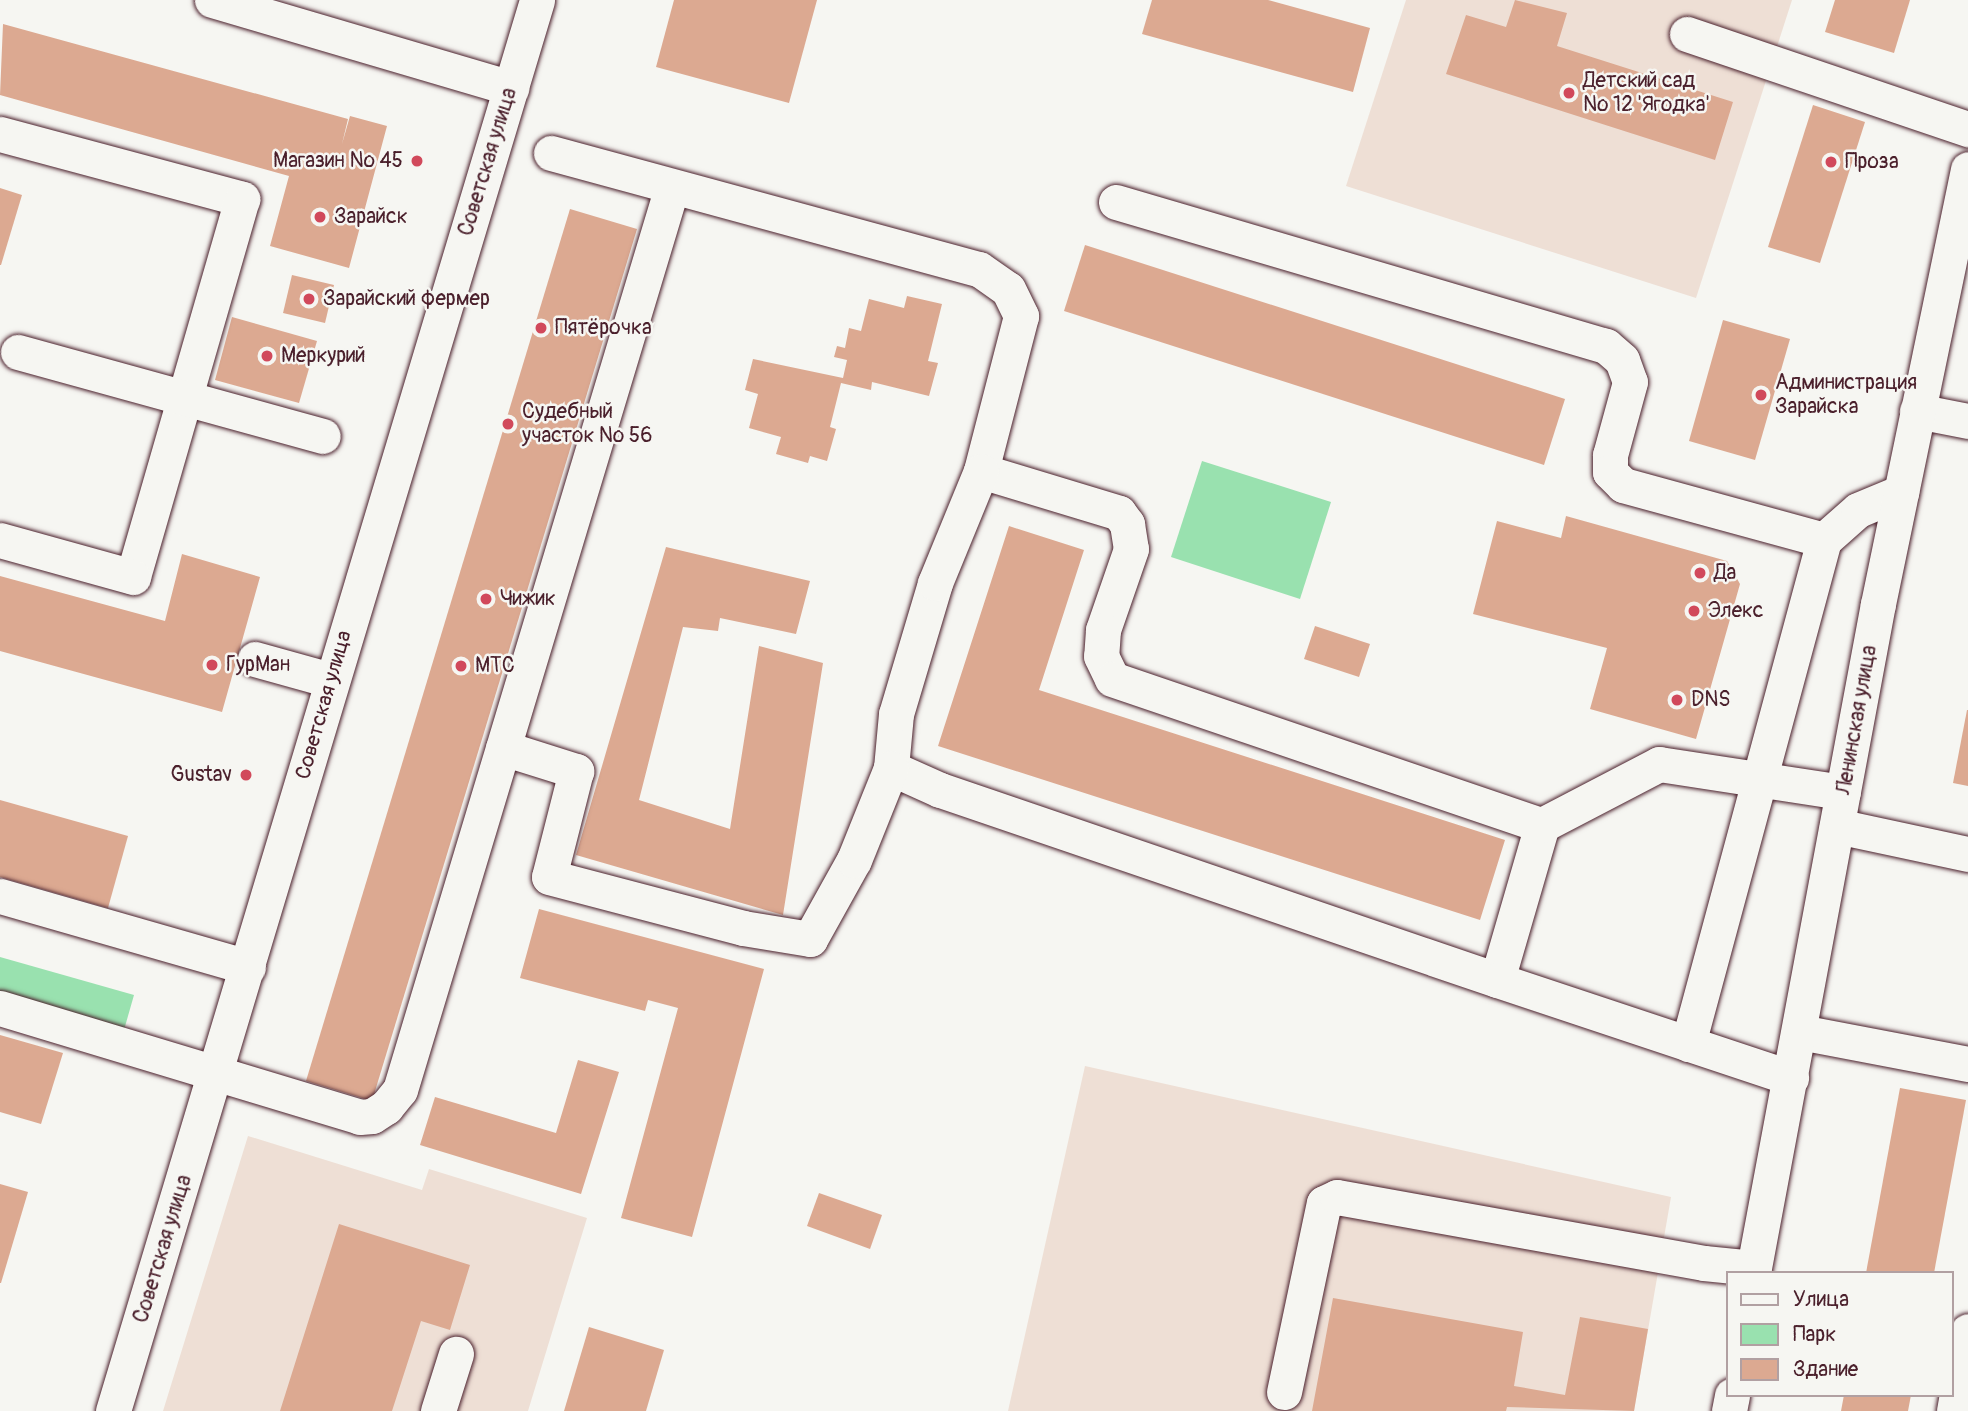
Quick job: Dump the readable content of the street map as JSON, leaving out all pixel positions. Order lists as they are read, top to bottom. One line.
{"streets":{"street":["Советская улица","Ленинская улица"]},"places":["Детский сад № 12 'Ягодка'","Магазин № 45","Проза","Зарайск","Зарайский фермер","Пятёрочка","Меркурий","Администрация Зарайска","Судебный участок № 56","Да","Чижик","Элекс","ГурМан","МТС","DNS","Gustav"],"legend":["Улица","Парк","Здание"]}
